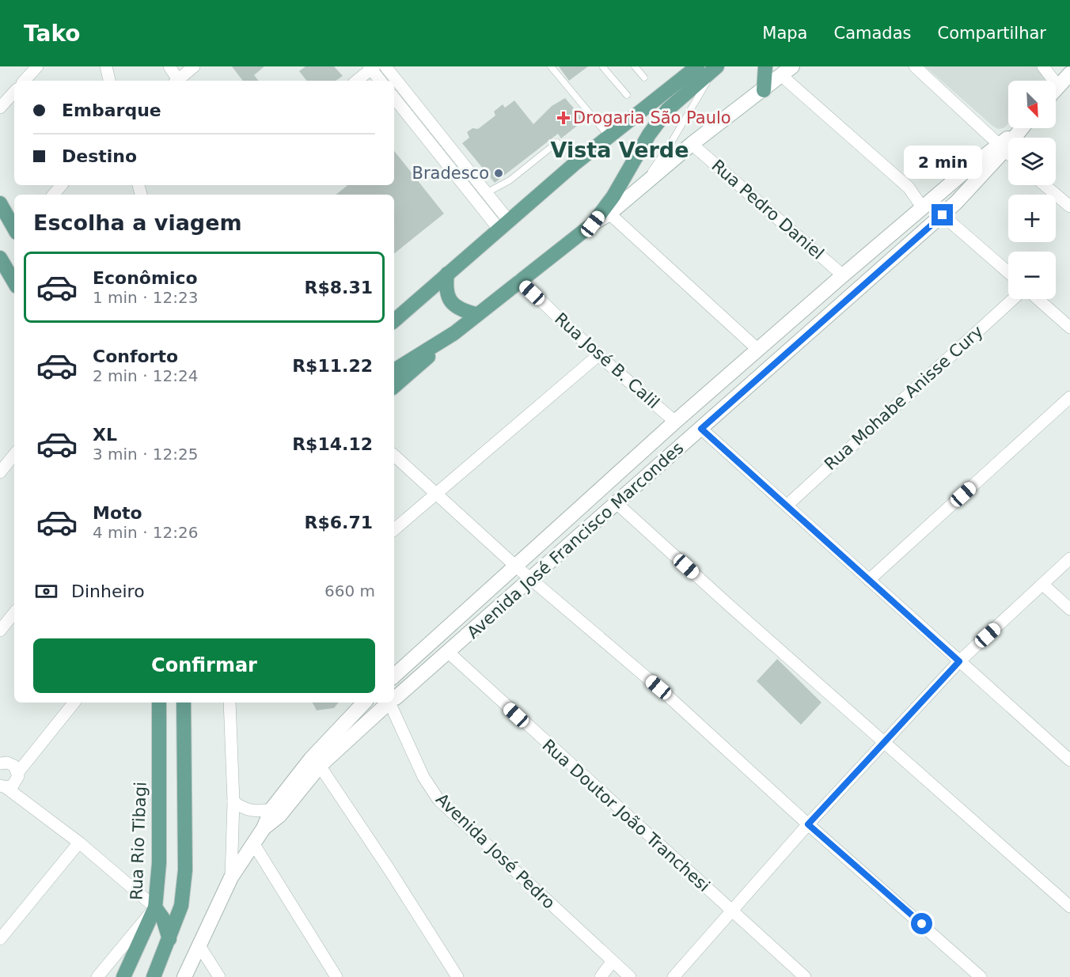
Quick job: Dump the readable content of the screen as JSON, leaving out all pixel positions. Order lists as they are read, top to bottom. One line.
{"streets":{"main road":["Rua Rio Tibagi"],"street":["Rua Pedro Daniel","Rua José B. Calil","Rua Mohabe Anisse Cury","Avenida José Francisco Marcondes","Rua Doutor João Tranchesi","Avenida José Pedro"]},"crossings":[["Rua Pedro Daniel","Avenida José Francisco Marcondes"],["Rua José B. Calil","Avenida José Francisco Marcondes"],["Avenida José Francisco Marcondes","Rua Doutor João Tranchesi"]],"districts":["Vista Verde"],"places":{"health":["Drogaria São Paulo"],"other":["Bradesco"]},"north":"bottom right","page":{"header":"Tako","nav":["Mapa","Camadas","Compartilhar"],"map_buttons":["+","−"],"banner":["Embarque","Destino"],"bubble":"2 min","heading":"Escolha a viagem","list":[{"name":"Econômico","note":"1 min · 12:23","value":"R$8.31"},{"name":"Conforto","note":"2 min · 12:24","value":"R$11.22"},{"name":"XL","note":"3 min · 12:25","value":"R$14.12"},{"name":"Moto","note":"4 min · 12:26","value":"R$6.71"}],"pay":["Dinheiro","660 m"],"buttons":"Confirmar"}}
